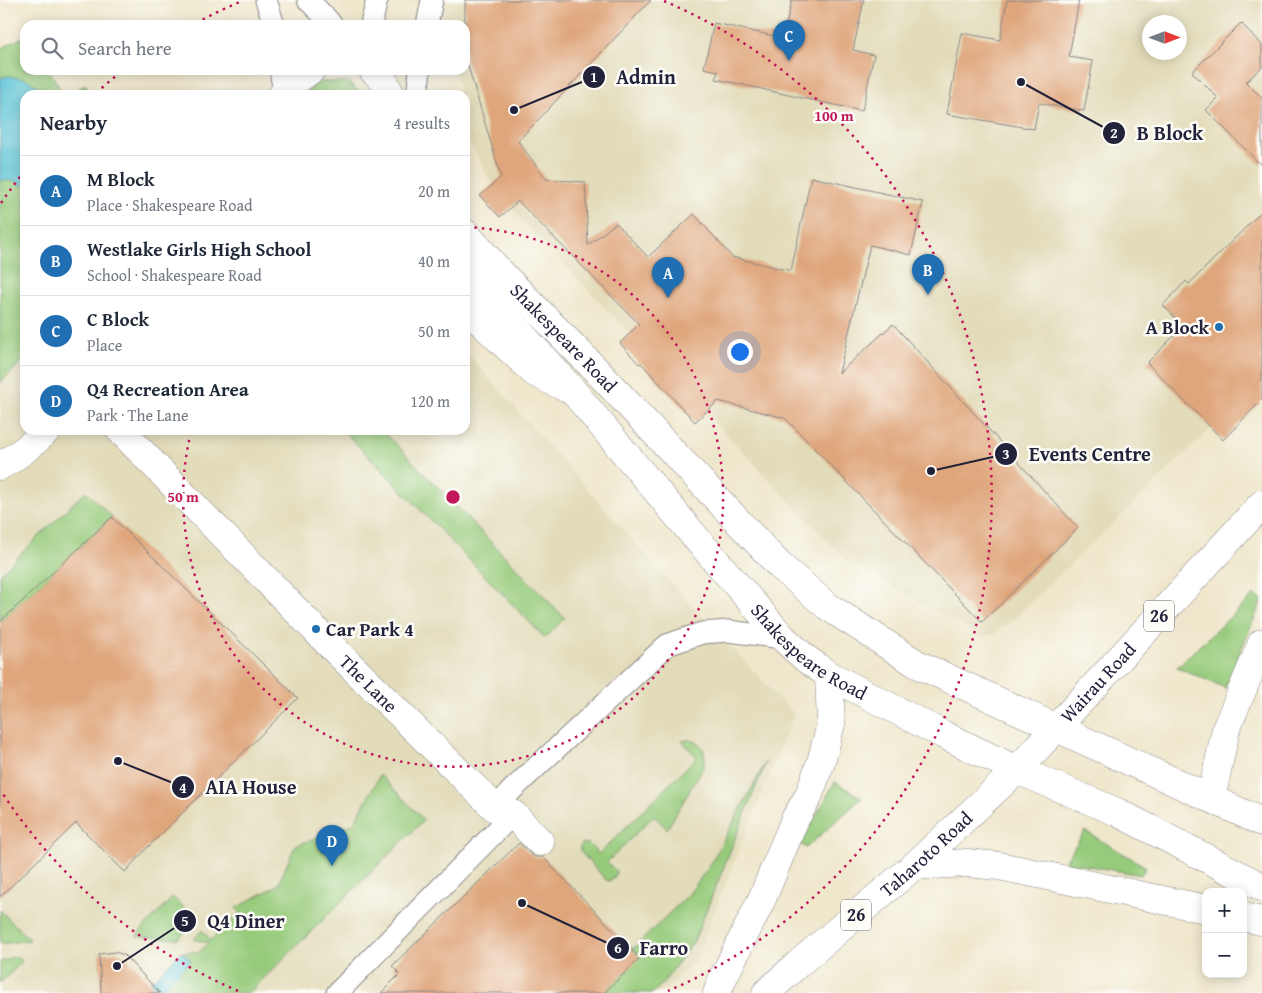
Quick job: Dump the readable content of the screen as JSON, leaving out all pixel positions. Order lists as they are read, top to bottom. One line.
{"streets":{"street":["Shakespeare Road","26","Wairau Road","The Lane","Taharoto Road"]},"crossings":[["Shakespeare Road","26"],["Shakespeare Road","Wairau Road"],["Shakespeare Road","Taharoto Road"],["26","Wairau Road"],["26","Taharoto Road"]],"places":["B Block","Admin","A Block","Events Centre","Car Park 4","AIA House","Farro","Q4 Diner"],"north":"right","page":{"pins":["C","B","A","D"],"search":"Search here","heading":["Nearby","4 results"],"list":[{"mark":"A","name":"M Block","note":"Place · Shakespeare Road","value":"20 m"},{"mark":"B","name":"Westlake Girls High School","note":"School · Shakespeare Road","value":"40 m"},{"mark":"C","name":"C Block","note":"Place","value":"50 m"},{"mark":"D","name":"Q4 Recreation Area","note":"Park · The Lane","value":"120 m"}],"map_buttons":["+","−"]},"rings":["100 m","50 m"]}
